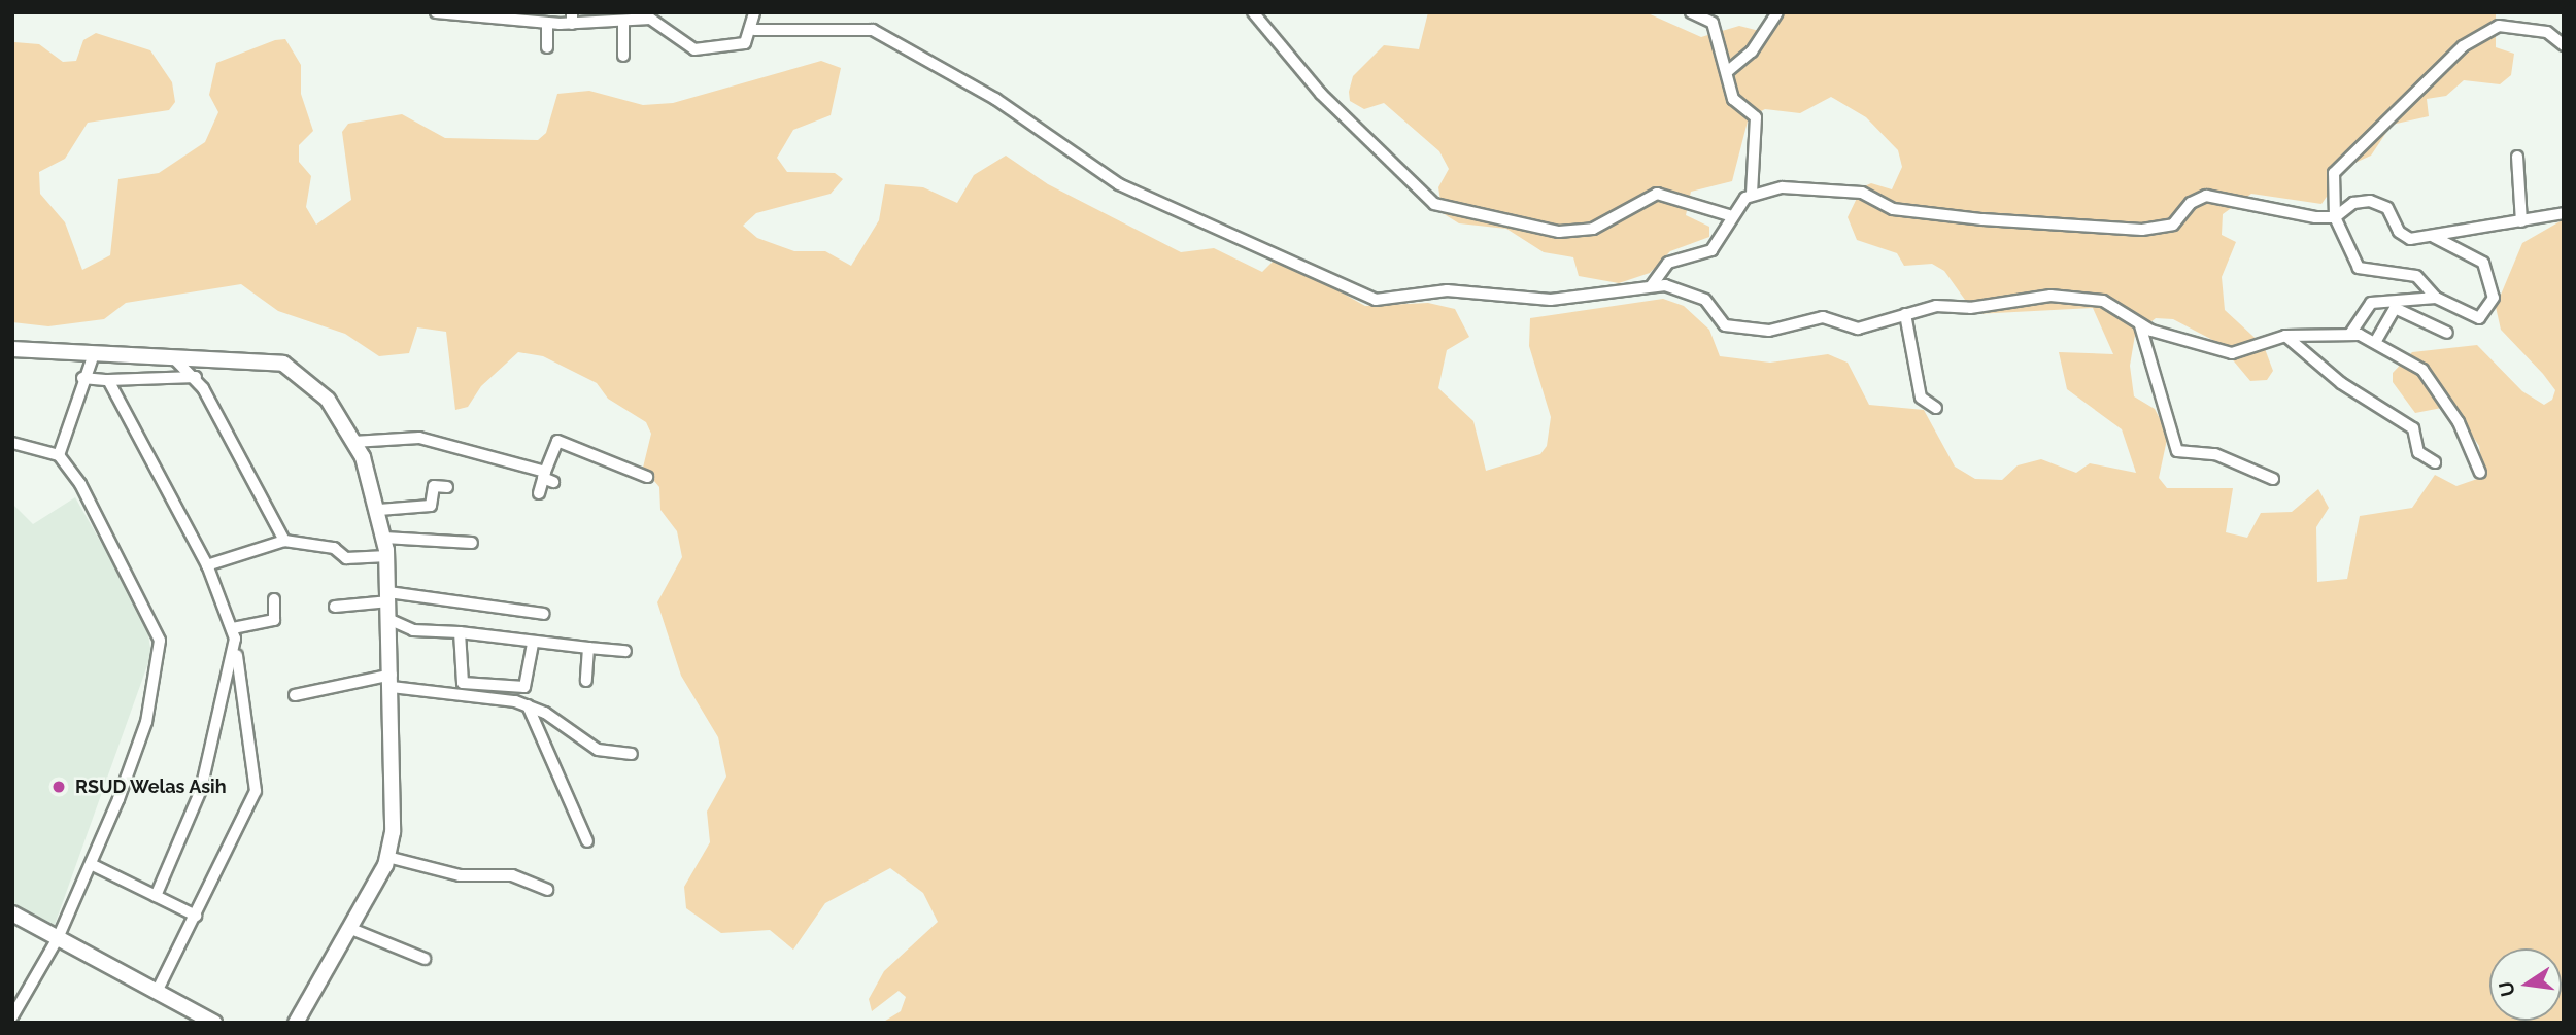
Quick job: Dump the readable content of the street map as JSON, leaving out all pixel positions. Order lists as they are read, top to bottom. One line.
{"places":["RSUD Welas Asih"],"north":"left"}
